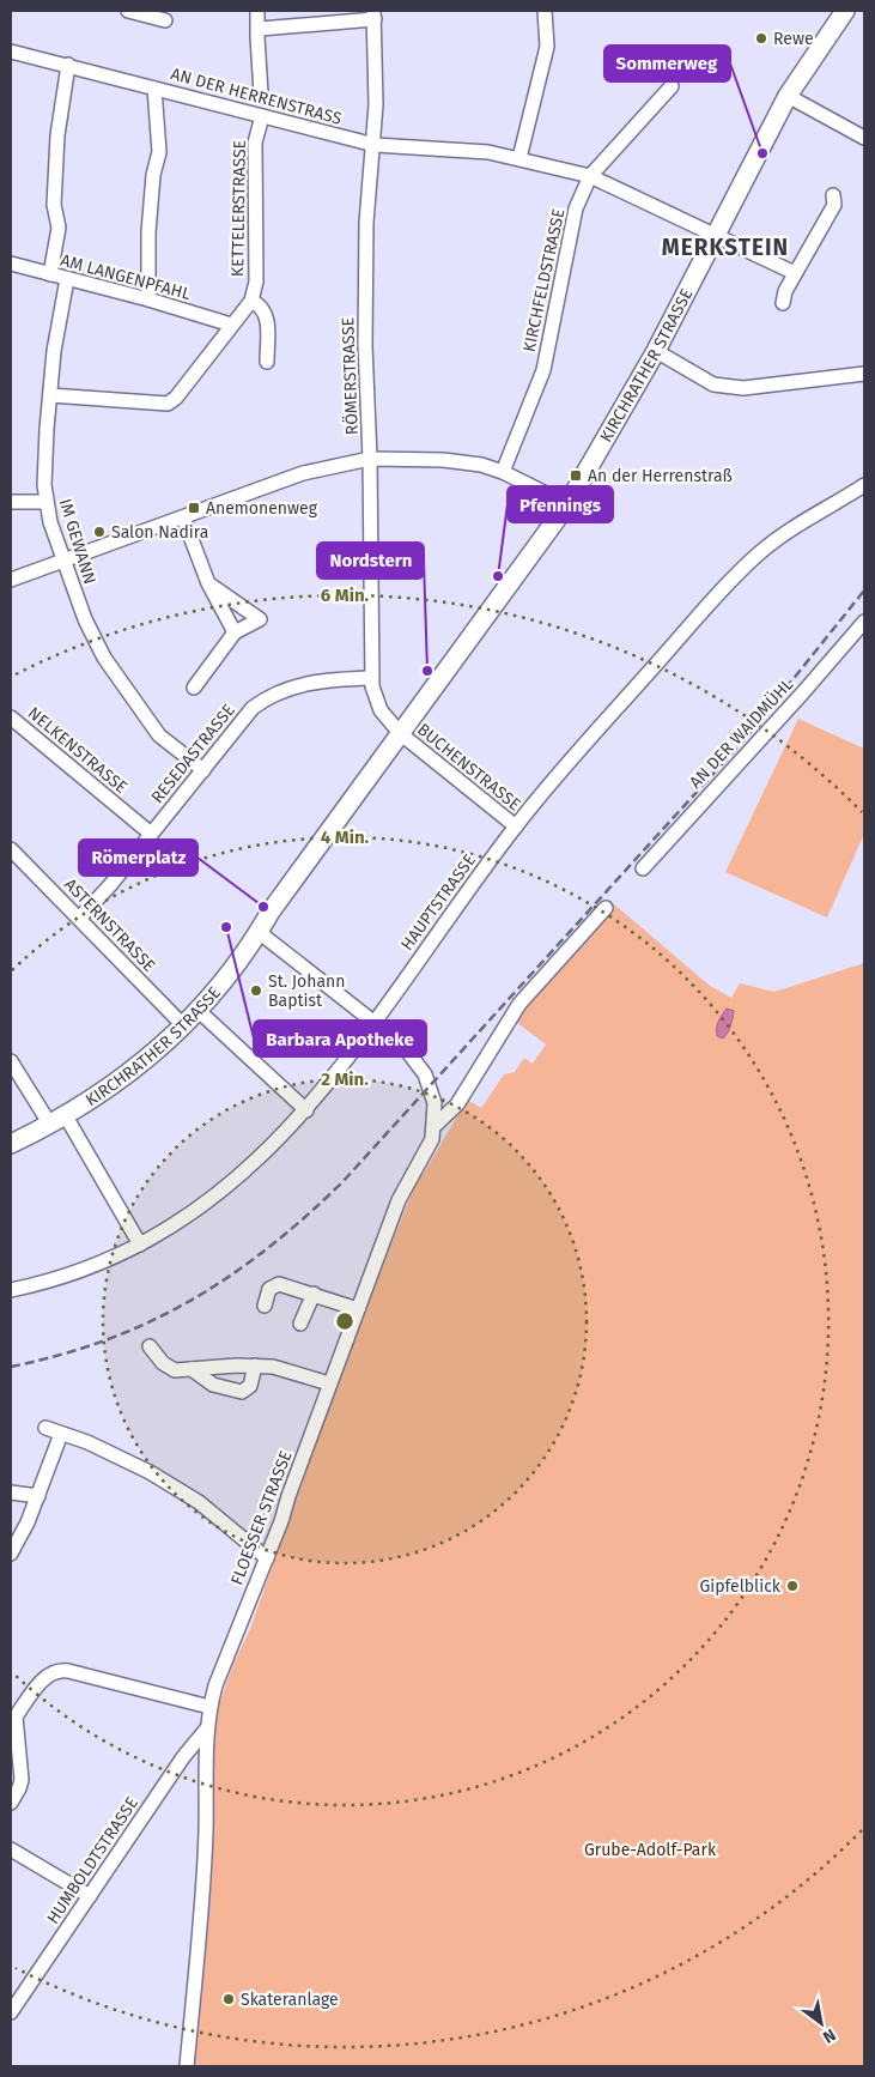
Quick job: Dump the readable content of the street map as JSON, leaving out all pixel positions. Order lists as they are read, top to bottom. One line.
{"streets":{"main road":["KIRCHRATHER STRASSE"],"street":["AN DER HERRENSTRASS","KETTELERSTRASSE","AM LANGENPFAHL","KIRCHFELDSTRASSE","RÖMERSTRASSE","IM GEWANN","AN DER WAIDMÜHL","NELKENSTRASSE","RESEDASTRASSE","BUCHENSTRASSE","HAUPTSTRASSE","ASTERNSTRASSE","FLOESSER STRASSE","HUMBOLDTSTRASSE"]},"crossings":[["AN DER HERRENSTRASS","KETTELERSTRASSE"],["AN DER HERRENSTRASS","KIRCHFELDSTRASSE"],["AN DER HERRENSTRASS","KIRCHRATHER STRASSE"],["AN DER HERRENSTRASS","RÖMERSTRASSE"],["KETTELERSTRASSE","AM LANGENPFAHL"],["KETTELERSTRASSE","IM GEWANN"],["AM LANGENPFAHL","IM GEWANN"],["KIRCHRATHER STRASSE","RÖMERSTRASSE"],["KIRCHRATHER STRASSE","BUCHENSTRASSE"],["KIRCHRATHER STRASSE","ASTERNSTRASSE"],["KIRCHRATHER STRASSE","FLOESSER STRASSE"],["RÖMERSTRASSE","RESEDASTRASSE"],["RÖMERSTRASSE","BUCHENSTRASSE"],["IM GEWANN","RESEDASTRASSE"],["NELKENSTRASSE","RESEDASTRASSE"],["RESEDASTRASSE","ASTERNSTRASSE"],["BUCHENSTRASSE","HAUPTSTRASSE"],["HAUPTSTRASSE","FLOESSER STRASSE"],["FLOESSER STRASSE","HUMBOLDTSTRASSE"]],"districts":["MERKSTEIN"],"parks":["Grube-Adolf-Park"],"places":{"other":["Rewe","Sommerweg","Salon Nadira","Pfennings","Nordstern","Römerplatz","Barbara Apotheke","St. Johann Baptist","Gipfelblick","Skateranlage"],"transit":["An der Herrenstraß","Anemonenweg"]},"north":"bottom right","rings":["6 Min.","4 Min.","2 Min."]}
